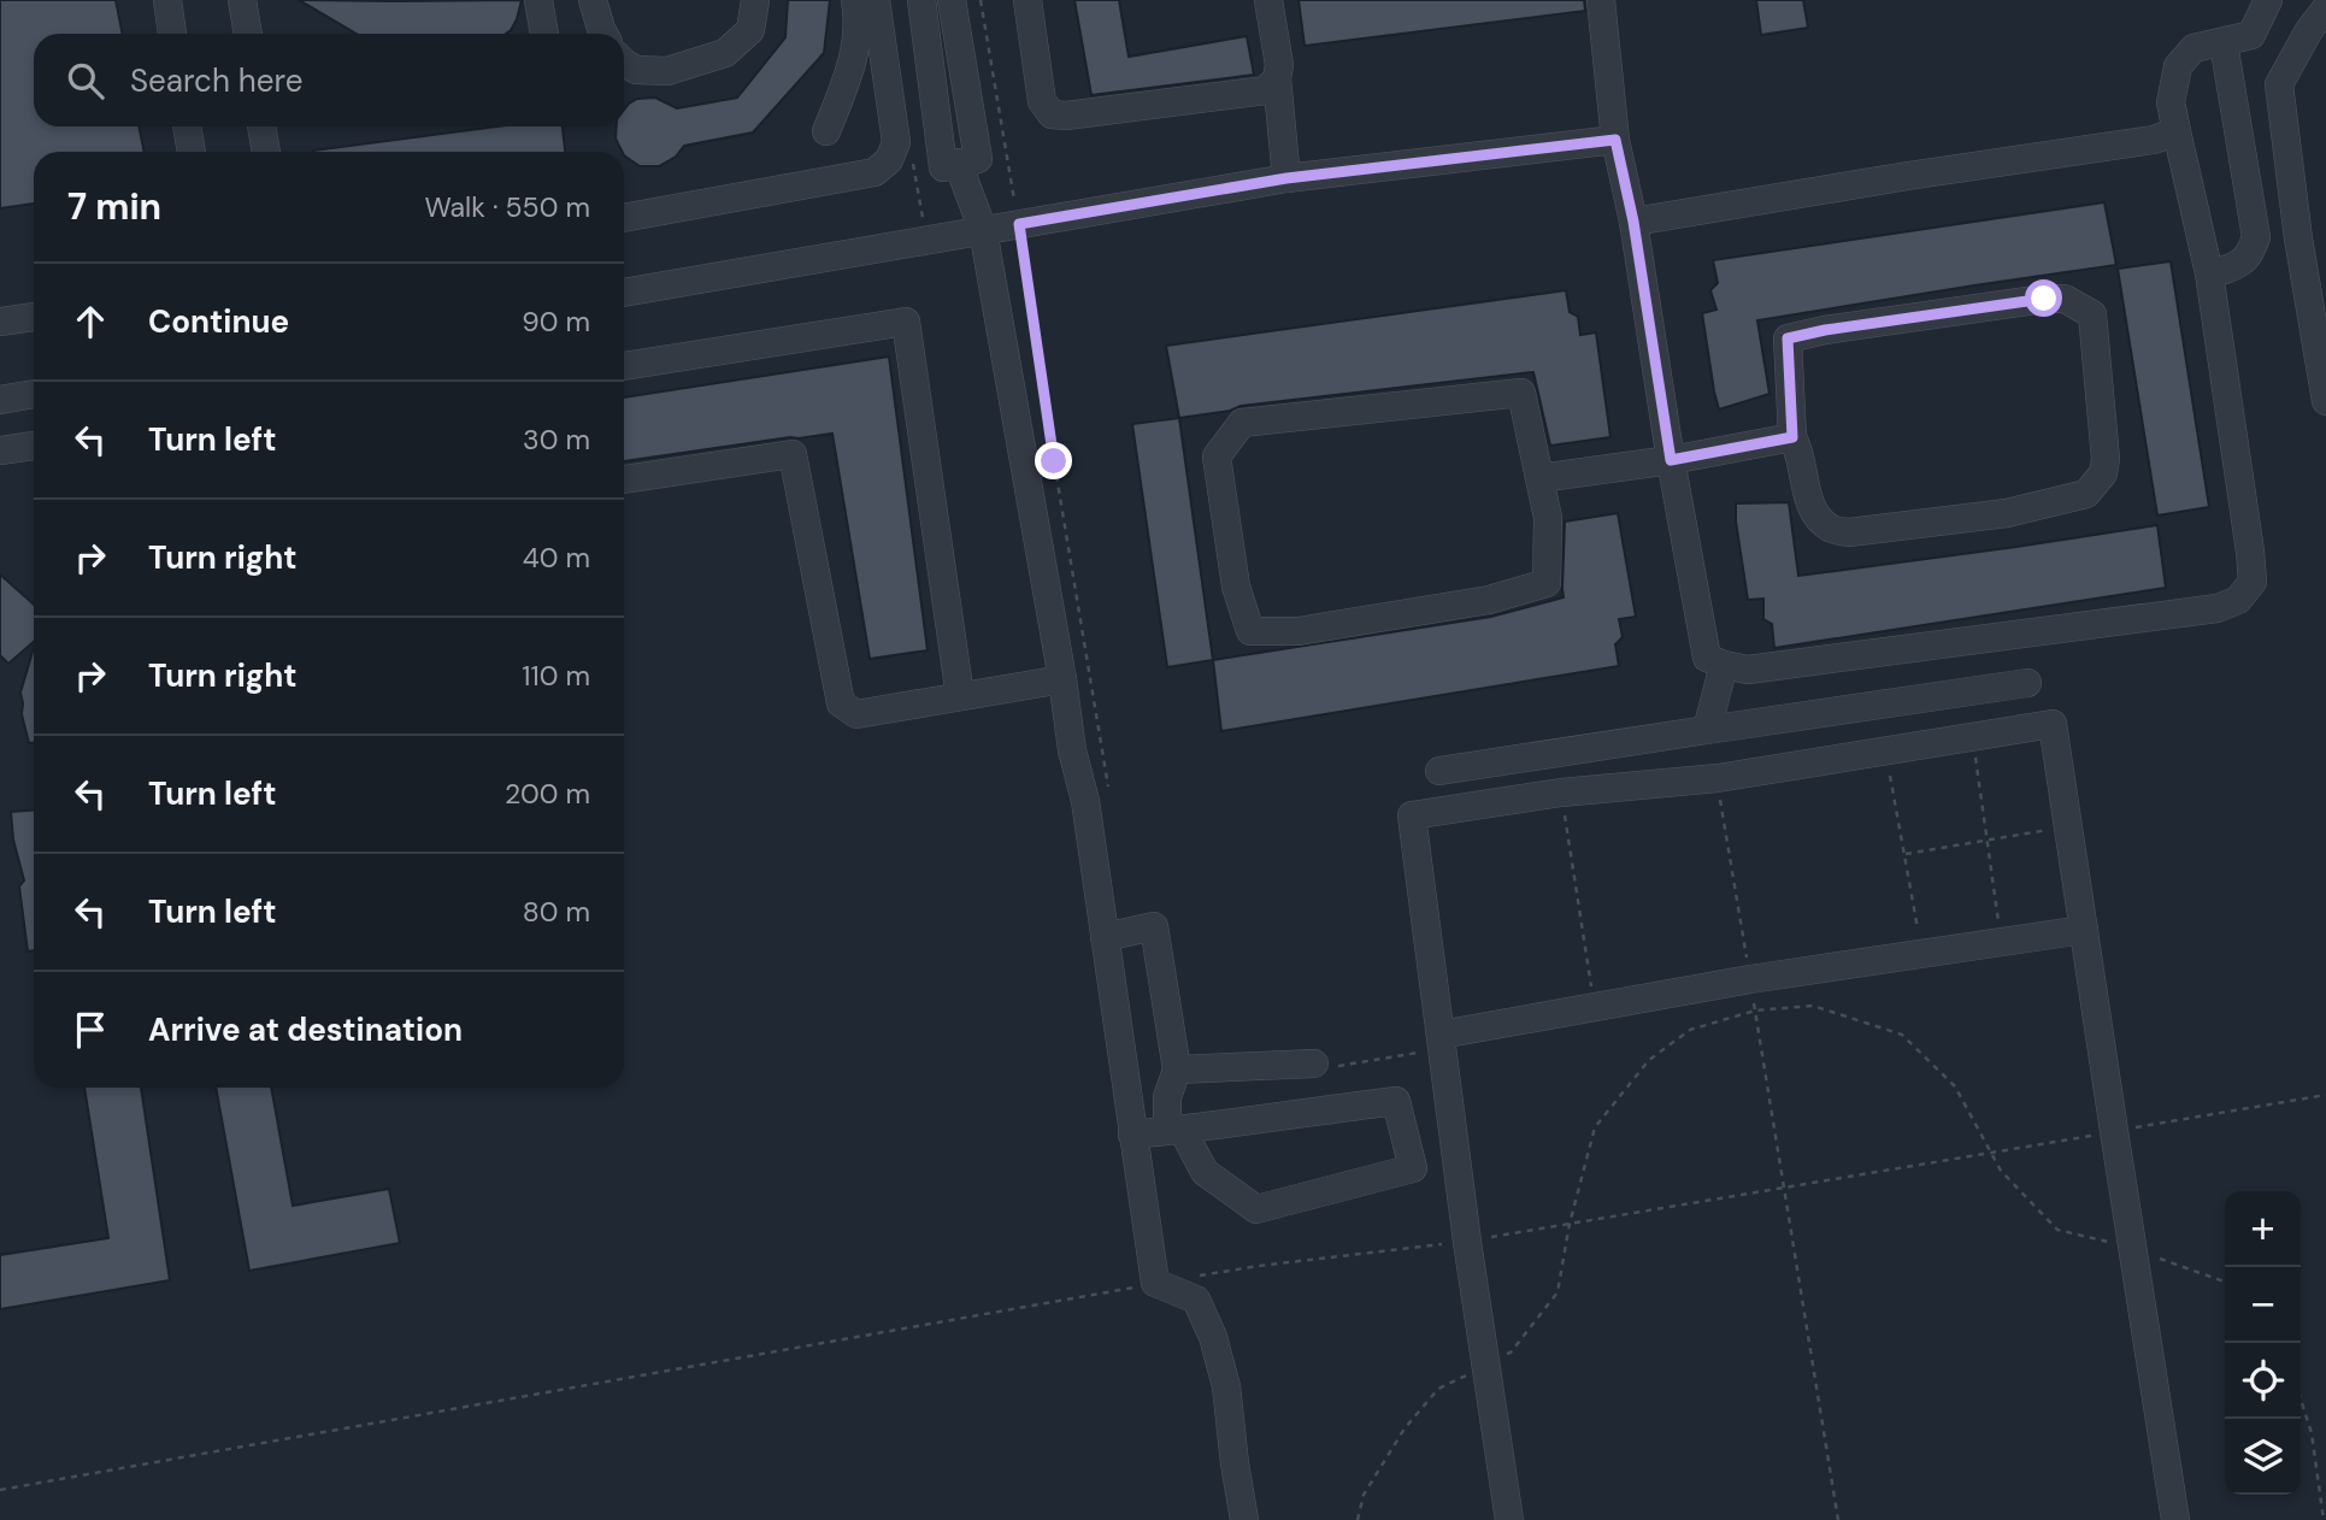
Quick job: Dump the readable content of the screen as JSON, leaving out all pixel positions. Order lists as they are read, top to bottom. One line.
{"page":{"search":"Search here","heading":["7 min","Walk · 550 m"],"list":[["Continue","90 m"],["Turn left","30 m"],["Turn right","40 m"],["Turn right","110 m"],["Turn left","200 m"],["Turn left","80 m"],"Arrive at destination"],"map_buttons":["+","−"]}}
